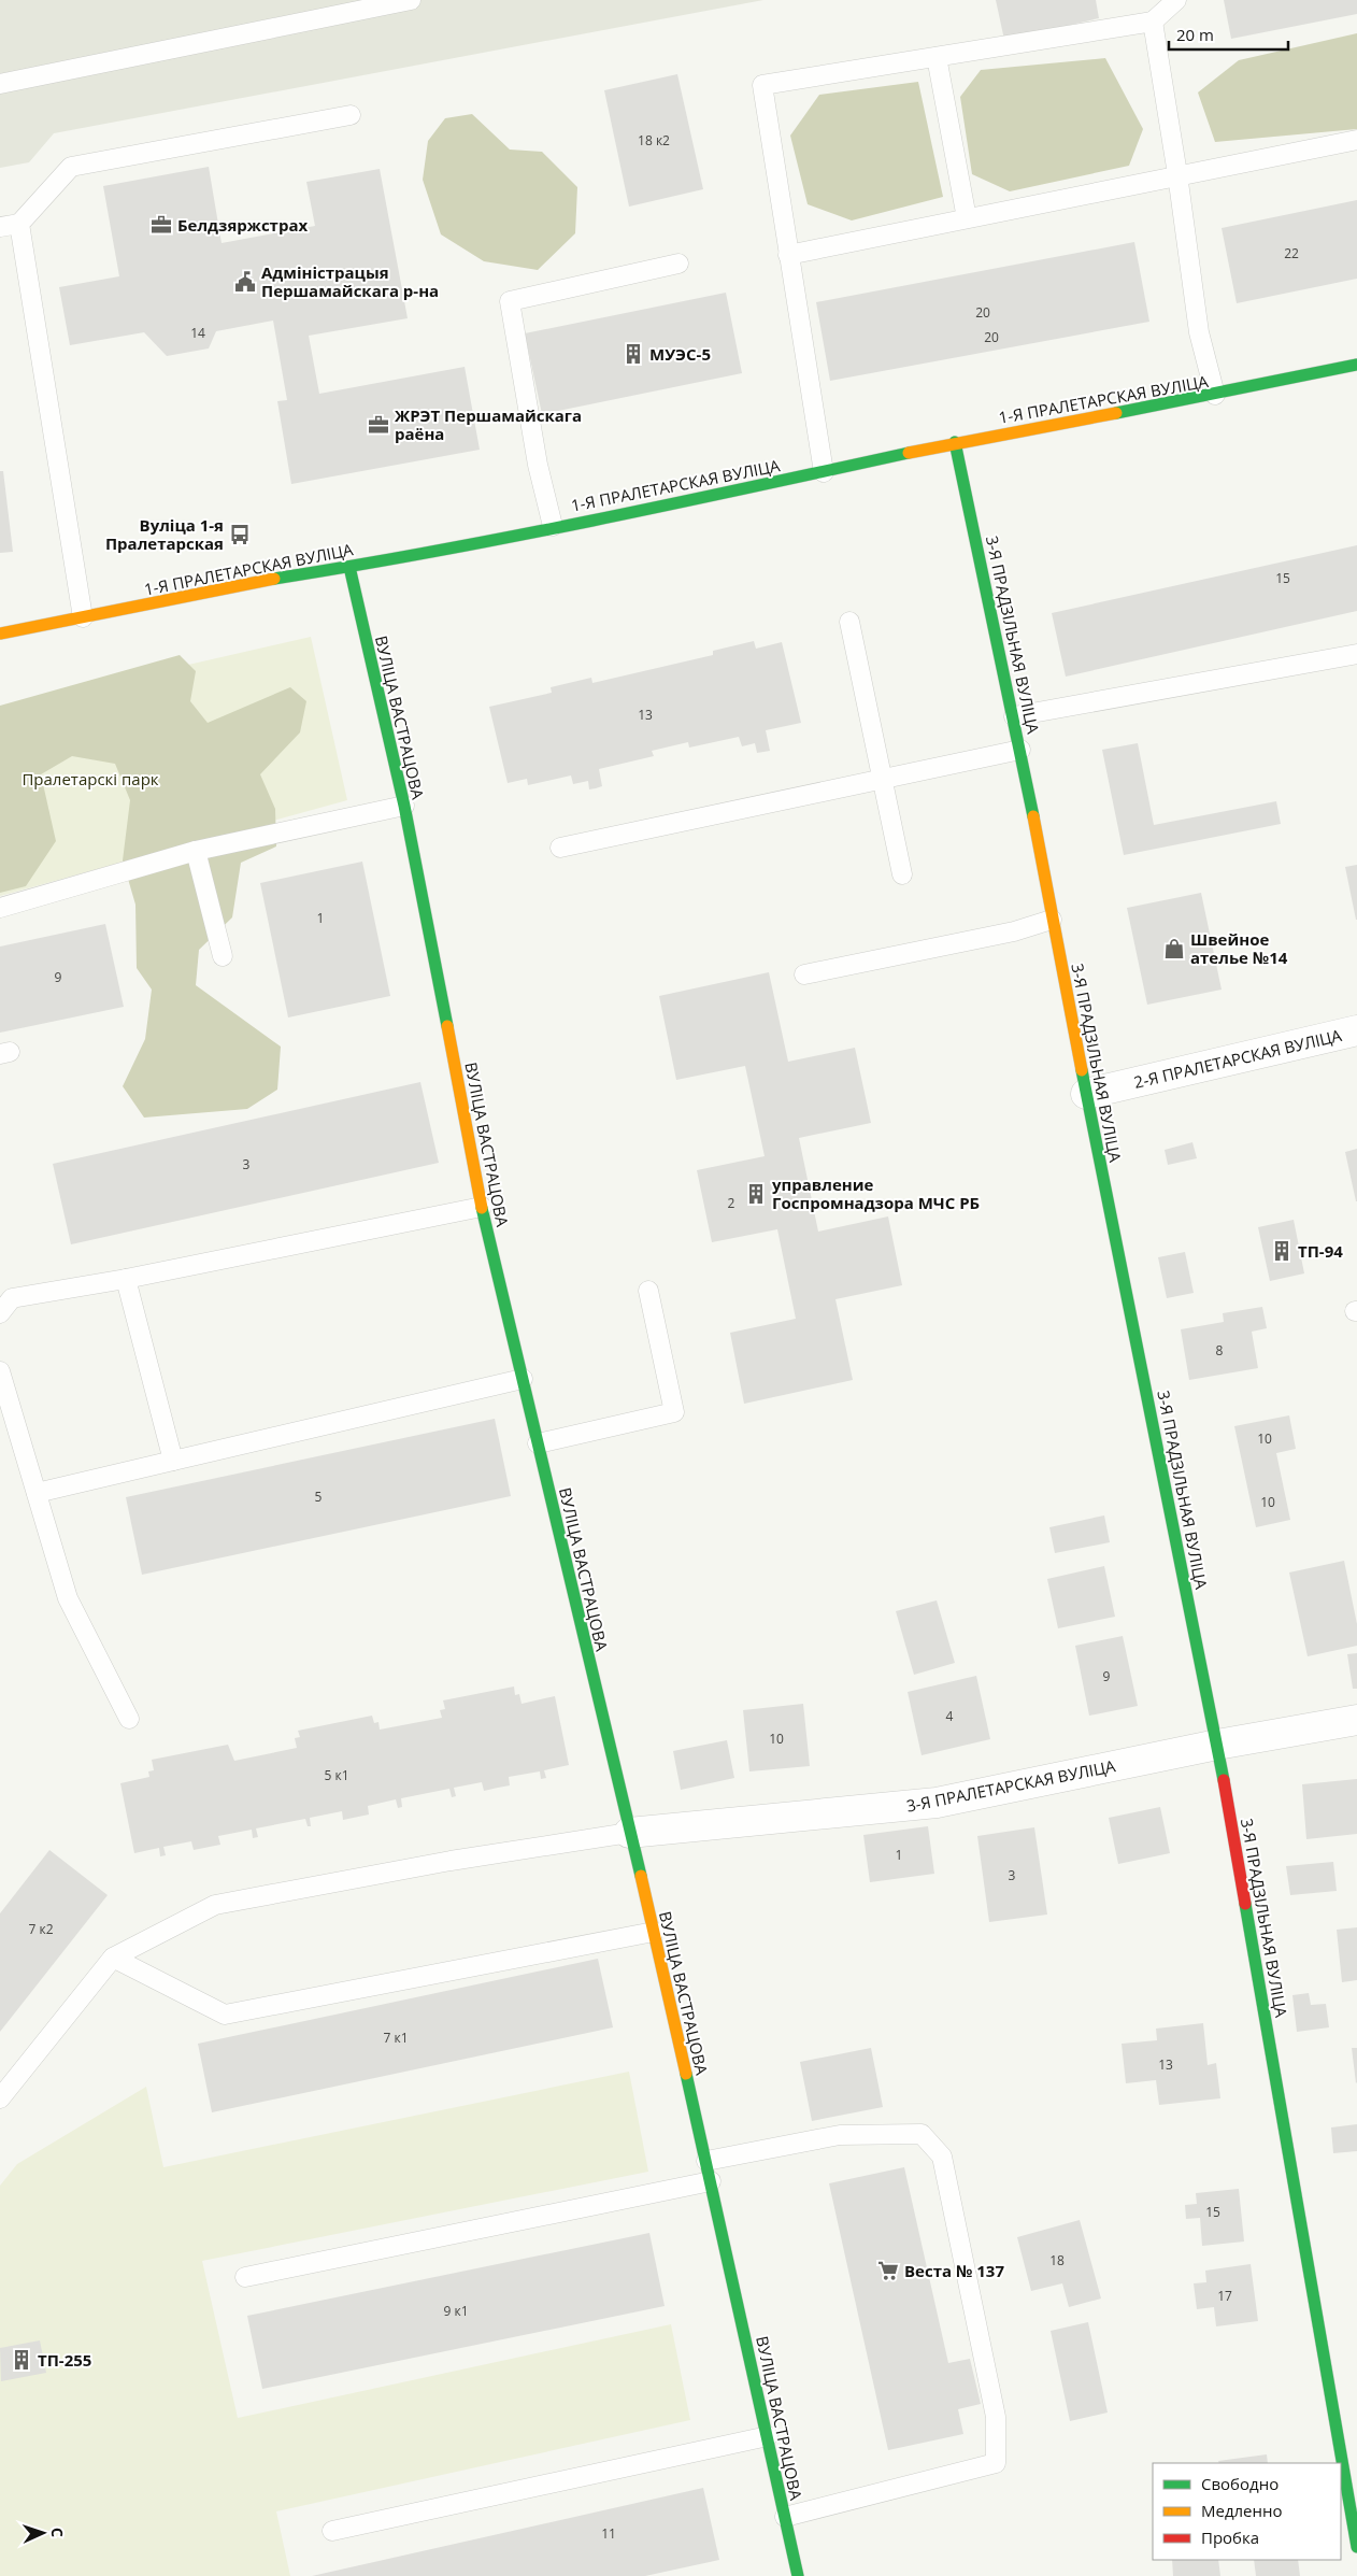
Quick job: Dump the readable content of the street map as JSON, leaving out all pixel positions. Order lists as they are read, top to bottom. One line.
{"streets":{"street":["1-Я ПРАЛЕТАРСКАЯ ВУЛІЦА","3-Я ПРАДЗІЛЬНАЯ ВУЛІЦА","ВУЛІЦА ВАСТРАЦОВА","2-Я ПРАЛЕТАРСКАЯ ВУЛІЦА","3-Я ПРАЛЕТАРСКАЯ ВУЛІЦА"]},"crossings":[["1-Я ПРАЛЕТАРСКАЯ ВУЛІЦА","3-Я ПРАДЗІЛЬНАЯ ВУЛІЦА"],["1-Я ПРАЛЕТАРСКАЯ ВУЛІЦА","ВУЛІЦА ВАСТРАЦОВА"],["3-Я ПРАДЗІЛЬНАЯ ВУЛІЦА","2-Я ПРАЛЕТАРСКАЯ ВУЛІЦА"],["3-Я ПРАДЗІЛЬНАЯ ВУЛІЦА","3-Я ПРАЛЕТАРСКАЯ ВУЛІЦА"],["ВУЛІЦА ВАСТРАЦОВА","3-Я ПРАЛЕТАРСКАЯ ВУЛІЦА"]],"parks":["Пралетарскі парк"],"places":{"office":["Белдзяржстрах","ЖРЭТ Першамайскага раёна"],"public building":["Адміністрацыя Першамайскага р-на"],"building":["МУЭС-5","управление Госпромнадзора МЧС РБ","ТП-94","ТП-255"],"bus stop":["Вуліца 1-я Пралетарская"],"shop":["Швейное ателье №14"],"supermarket":["Веста № 137"]},"house_numbers":["18 к2","22","20","14","20","15","13","1","9","3","2","8","10","5","10","9","4","10","5 к1","1","3","7 к2","7 к1","13","15","18","17","9 к1","11"],"legend":["Свободно","Медленно","Пробка"],"scale_bar":"20 m","north":"right"}
